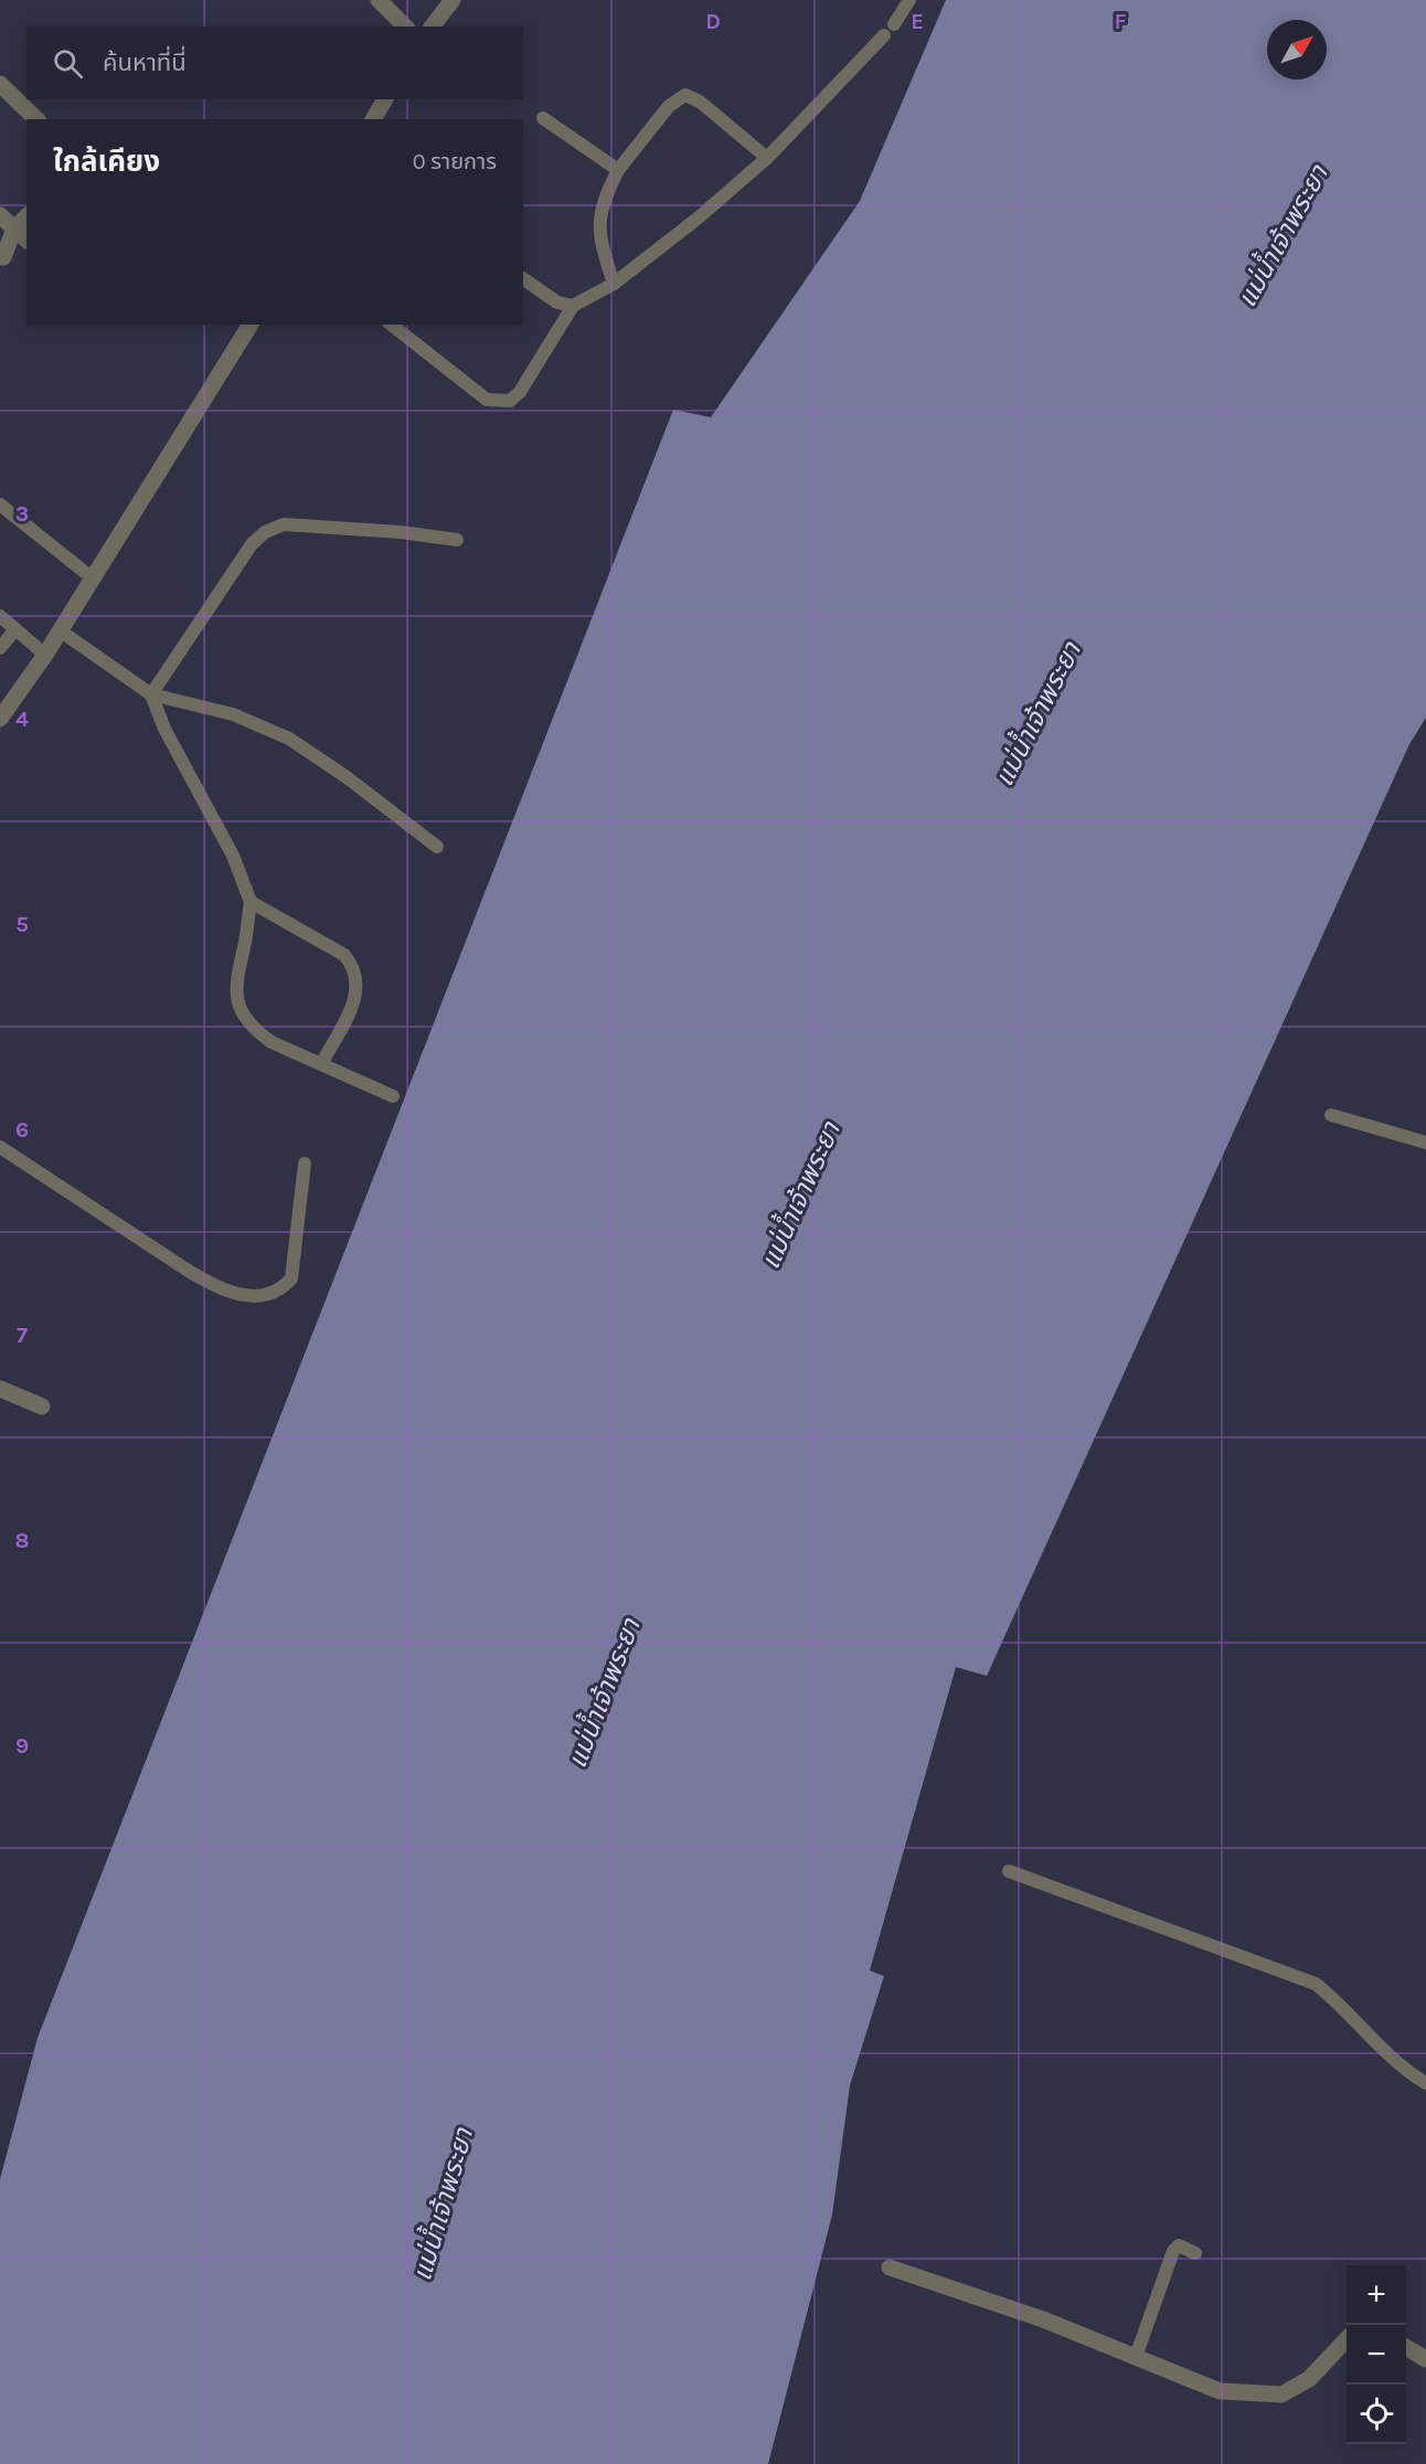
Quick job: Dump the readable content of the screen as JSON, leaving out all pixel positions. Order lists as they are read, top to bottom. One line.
{"water":["แม่น้ำเจ้าพระยา"],"north":"top right","page":{"search":"ค้นหาที่นี่","heading":["ใกล้เคียง","0 รายการ"],"map_buttons":["+","−"]},"grid":{"columns":["D","E","F"],"rows":["3","4","5","6","7","8","9"]}}
